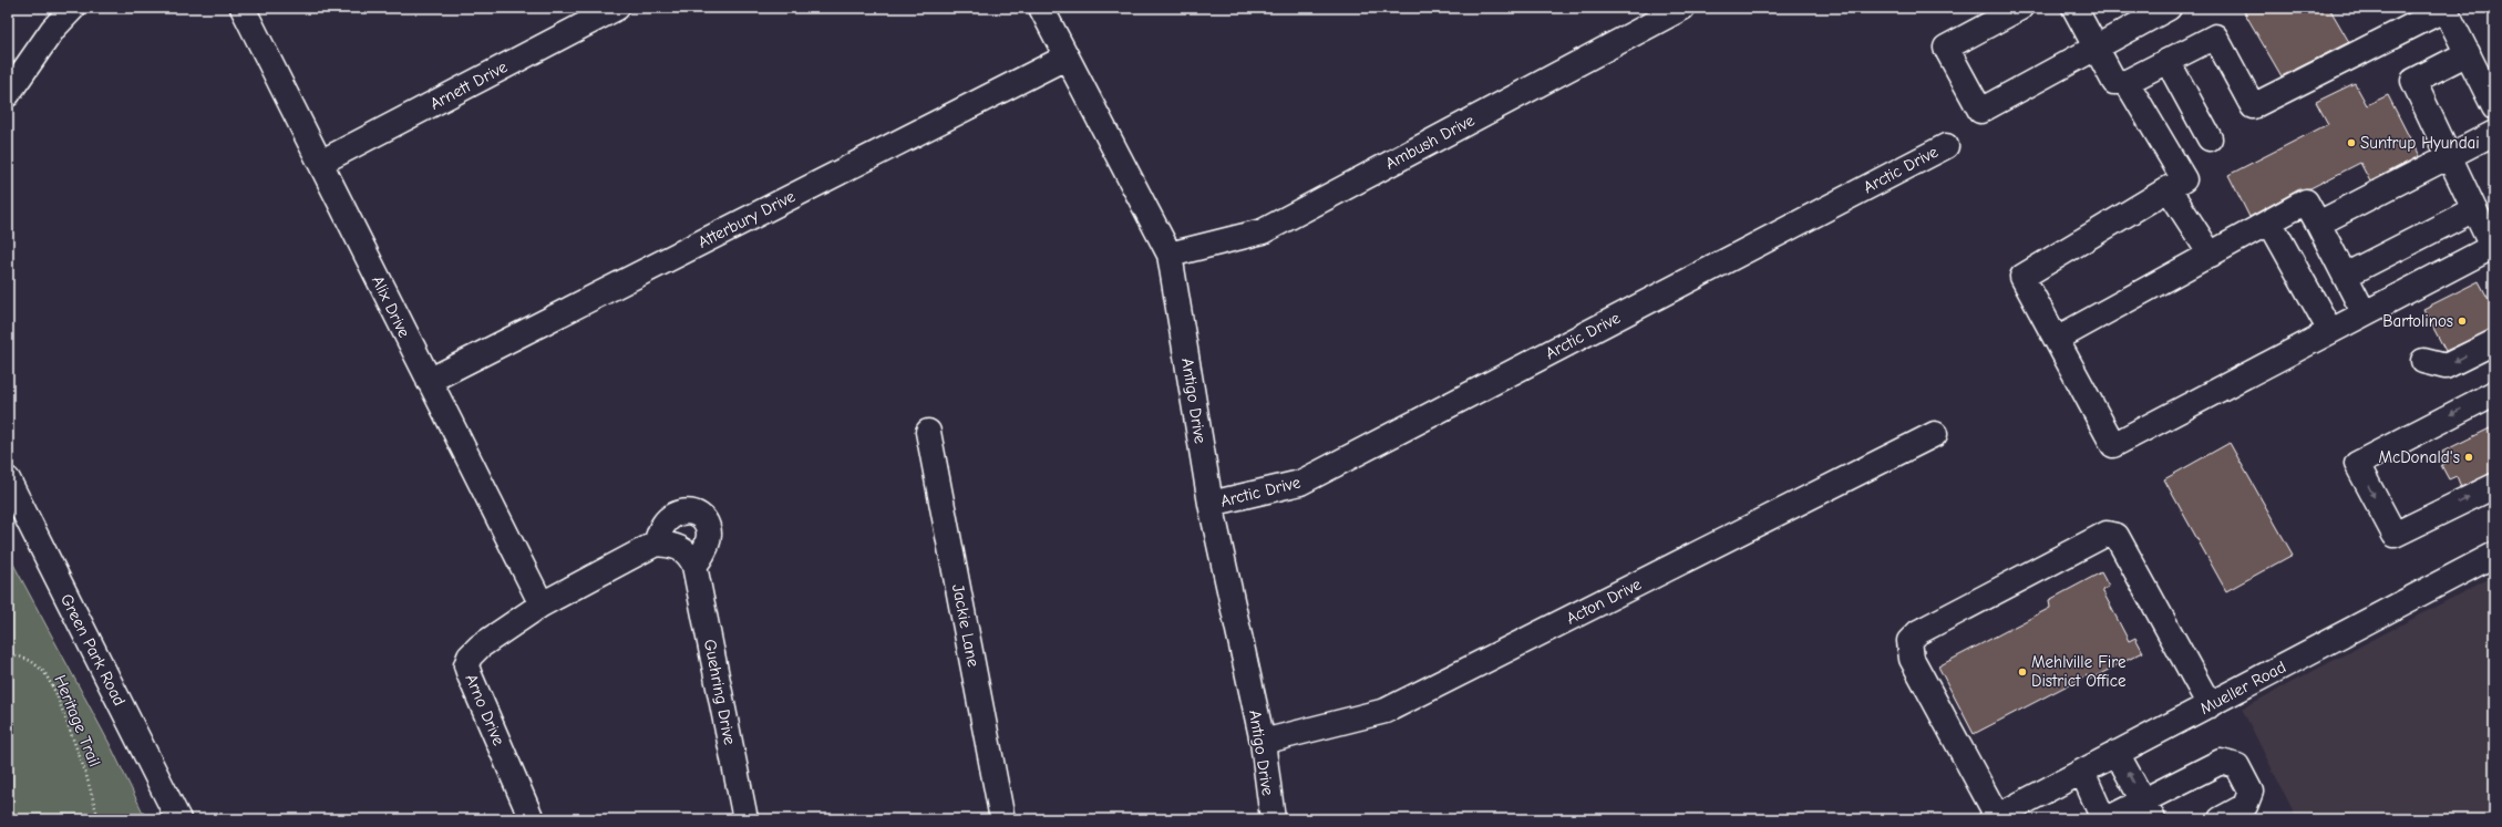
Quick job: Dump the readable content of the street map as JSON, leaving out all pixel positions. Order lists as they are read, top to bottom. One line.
{"streets":{"street":["Arnett Drive","Ambush Drive","Arctic Drive","Atterbury Drive","Alix Drive","Antigo Drive","Acton Drive","Jackie Lane","Green Park Road","Mueller Road","Guehring Drive","Arno Drive"],"path":["Heritage Trail"]},"crossings":[["Arnett Drive","Alix Drive"],["Ambush Drive","Antigo Drive"],["Arctic Drive","Antigo Drive"],["Atterbury Drive","Alix Drive"],["Atterbury Drive","Antigo Drive"],["Alix Drive","Arno Drive"],["Antigo Drive","Acton Drive"]],"places":["Suntrup Hyundai","Bartolinos","McDonald's","Mehlville Fire District Office"]}
